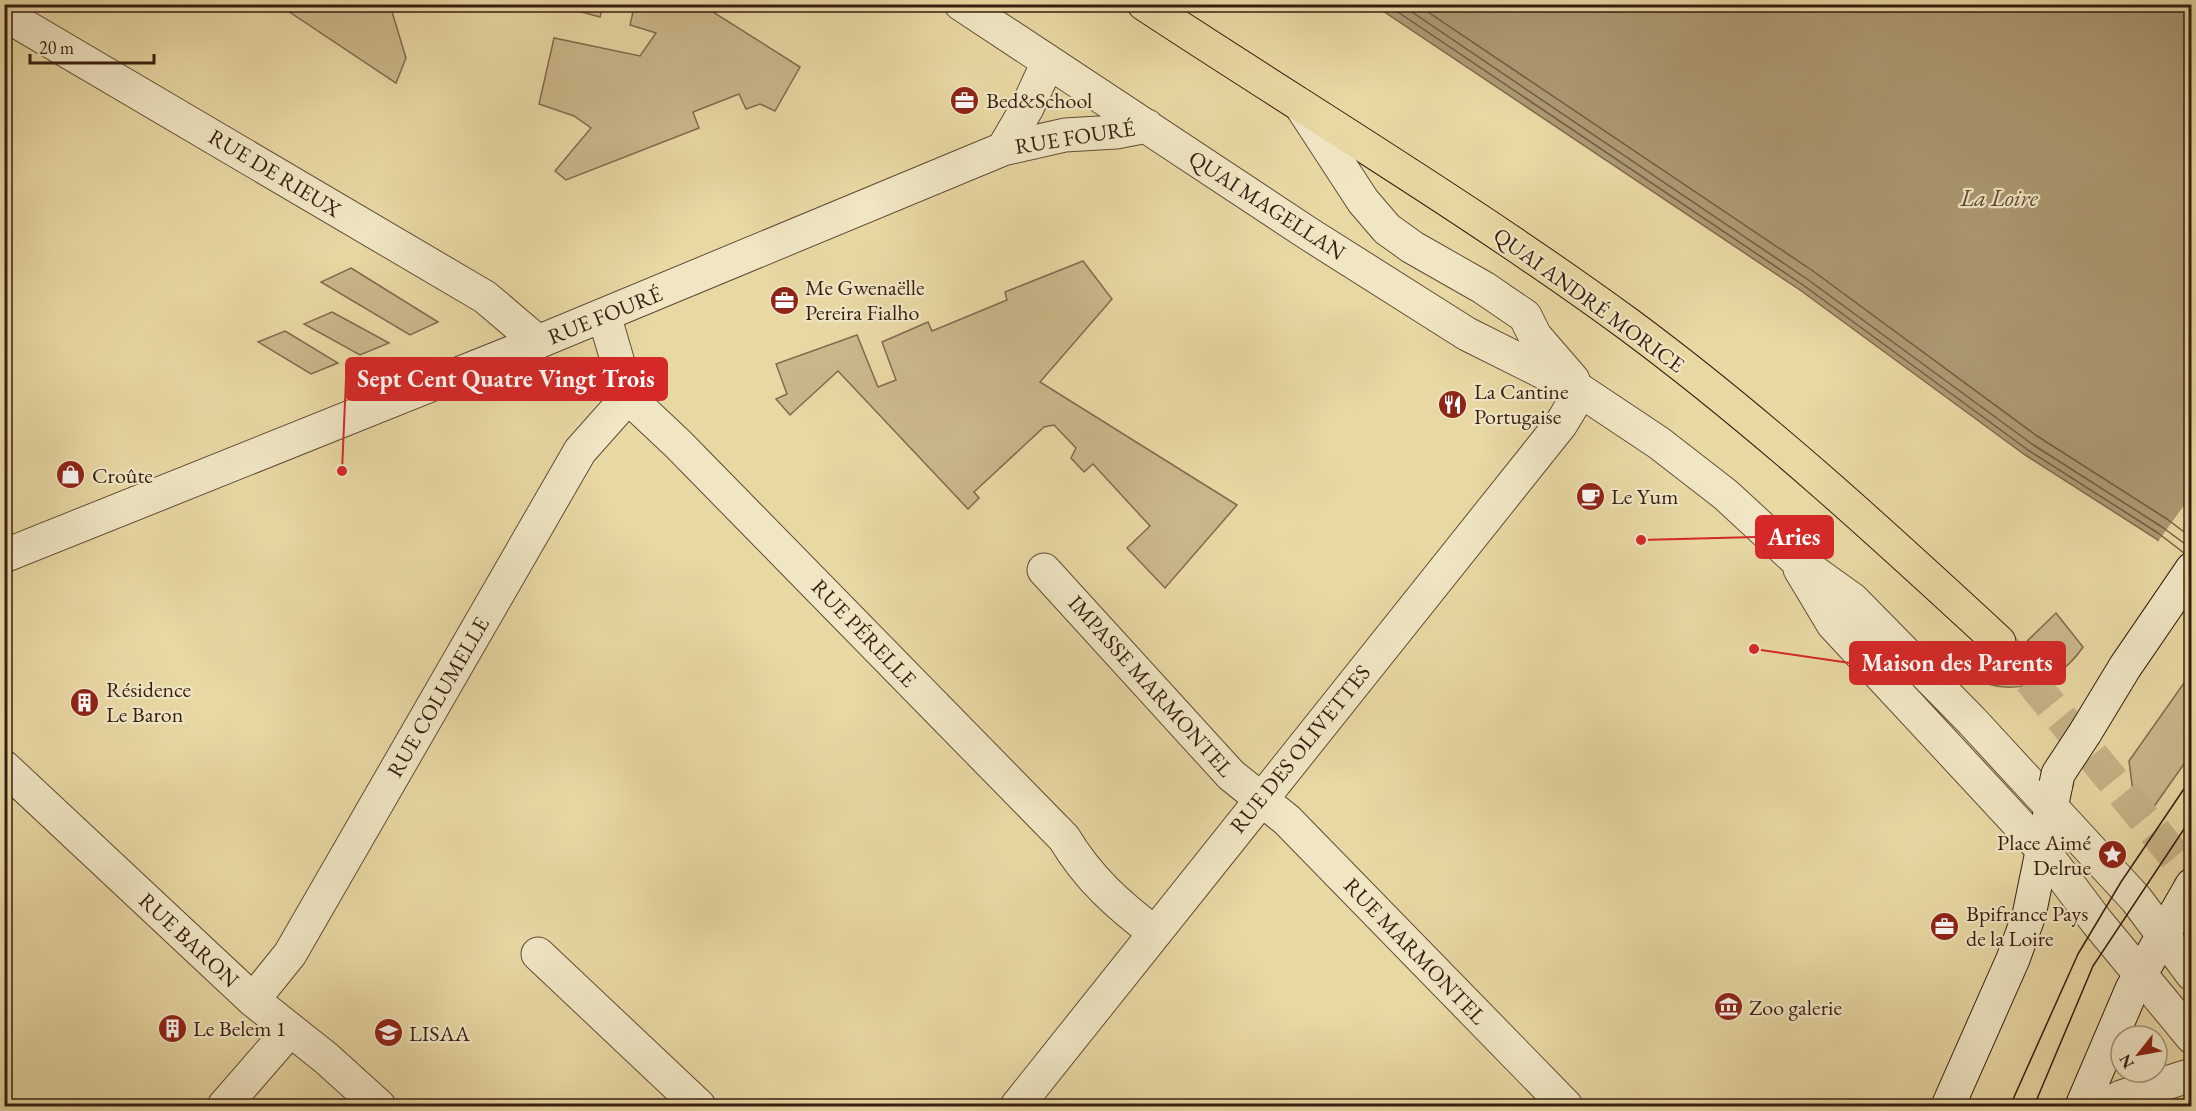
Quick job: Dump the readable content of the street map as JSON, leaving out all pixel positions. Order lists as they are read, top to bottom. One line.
{"streets":{"main road":["QUAI ANDRÉ MORICE"],"street":["RUE FOURÉ","RUE DE RIEUX","QUAI MAGELLAN","RUE PÉRELLE","IMPASSE MARMONTEL","RUE COLUMELLE","RUE DES OLIVETTES","RUE BARON","RUE MARMONTEL"]},"crossings":[["RUE FOURÉ","RUE DE RIEUX"],["RUE FOURÉ","QUAI MAGELLAN"],["QUAI MAGELLAN","QUAI ANDRÉ MORICE"],["QUAI MAGELLAN","RUE DES OLIVETTES"],["RUE PÉRELLE","RUE COLUMELLE"],["RUE PÉRELLE","RUE DES OLIVETTES"],["IMPASSE MARMONTEL","RUE DES OLIVETTES"],["IMPASSE MARMONTEL","RUE MARMONTEL"],["RUE COLUMELLE","RUE BARON"],["RUE DES OLIVETTES","RUE MARMONTEL"]],"water":["La Loire"],"places":{"office":["Bed&School","Me Gwenaëlle Pereira Fialho","Bpifrance Pays de la Loire"],"restaurant":["La Cantine Portugaise"],"other":["Sept Cent Quatre Vingt Trois","Aries","Maison des Parents"],"shop":["Croûte"],"cafe":["Le Yum"],"building":["Résidence Le Baron","Le Belem 1"],"place":["Place Aimé Delrue"],"museum":["Zoo galerie"],"school or university":["LISAA"]},"scale_bar":"20 m","north":"bottom left"}
